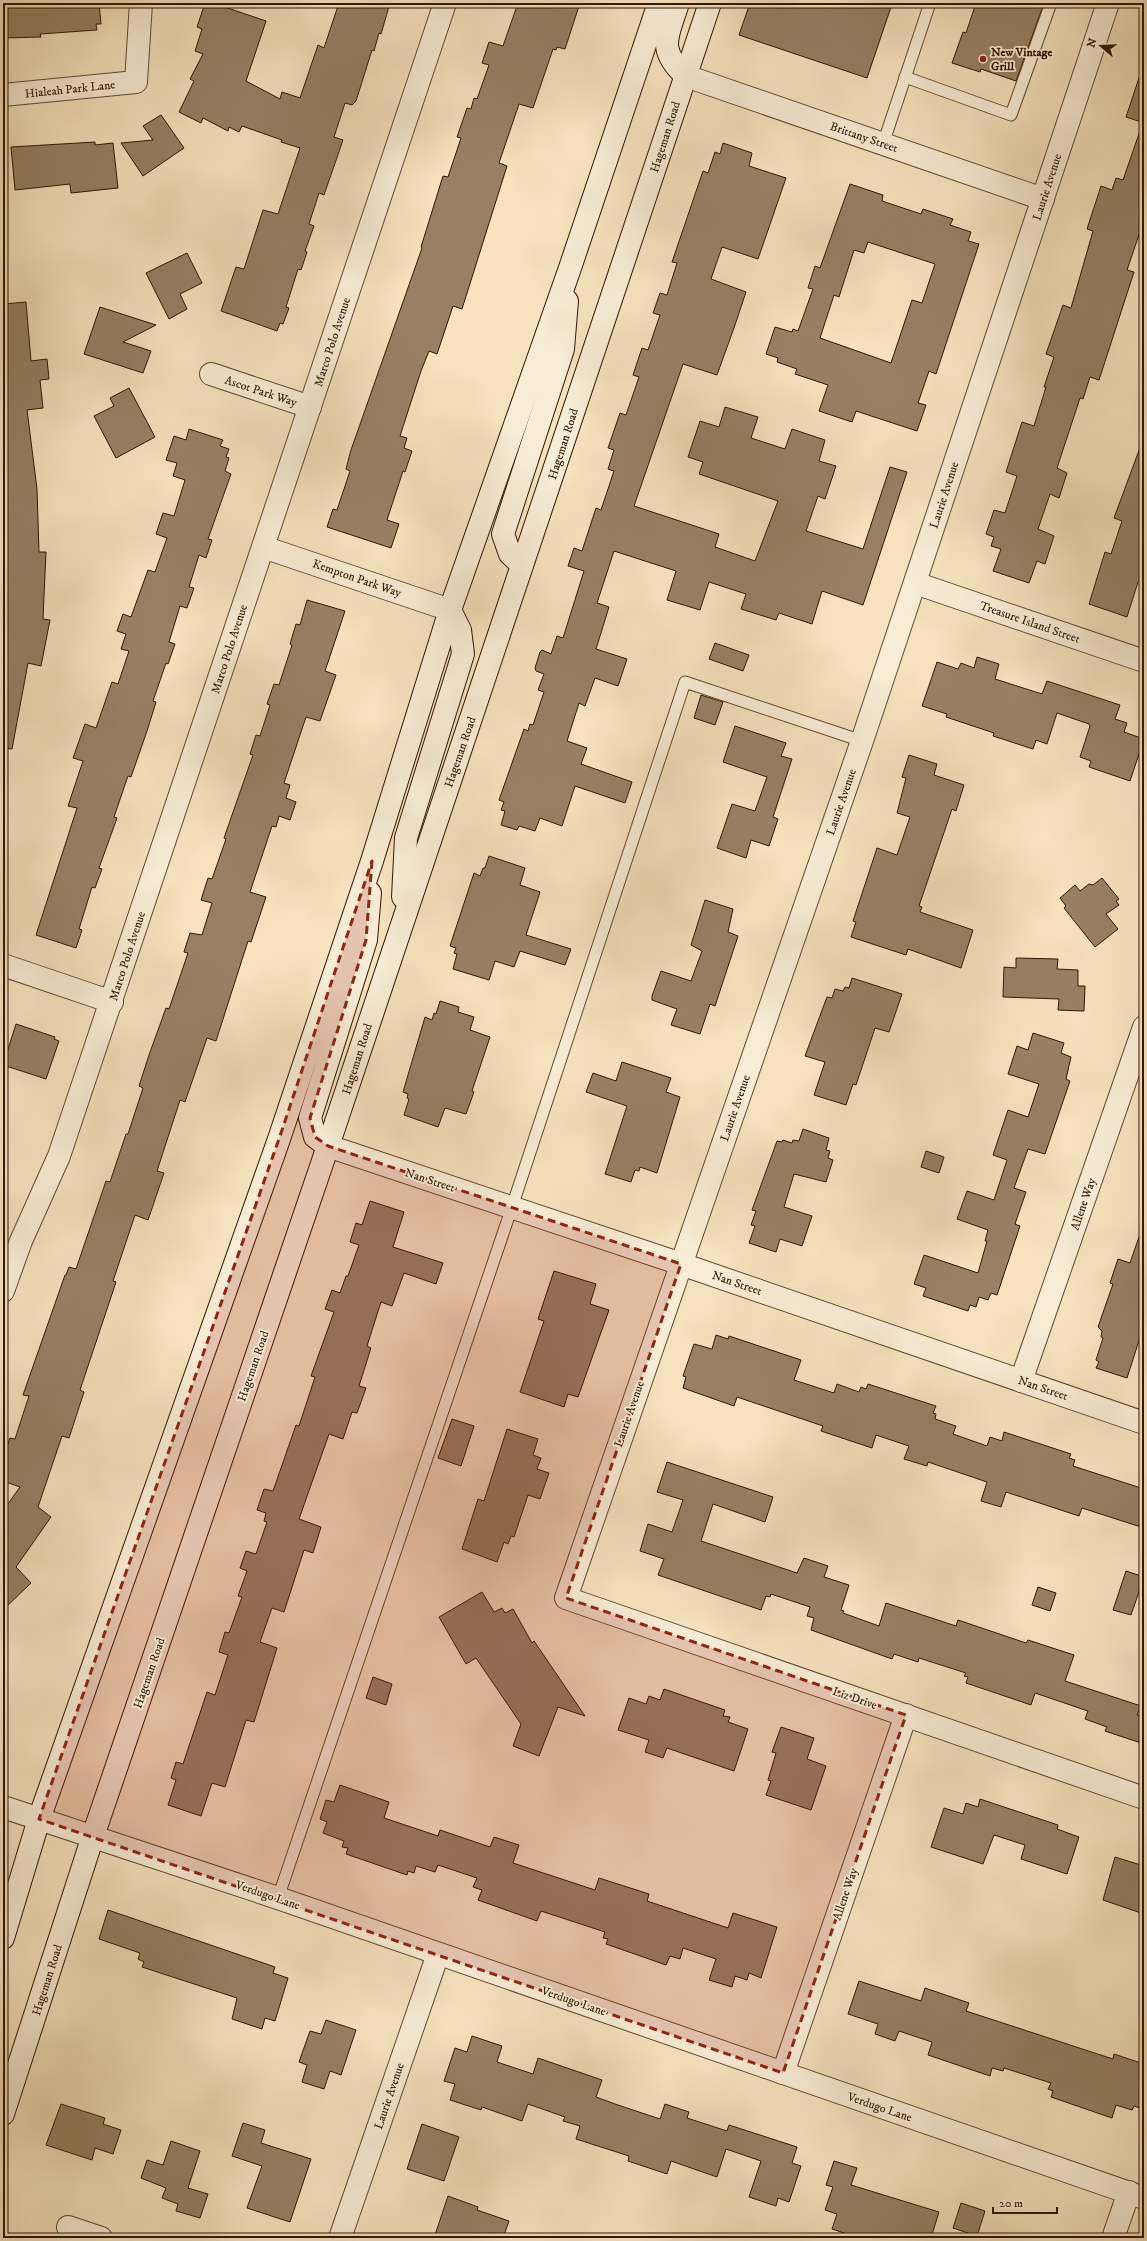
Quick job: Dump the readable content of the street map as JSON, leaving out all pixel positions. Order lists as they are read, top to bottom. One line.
{"streets":{"street":["Hialeah Park Lane","Hageman Road","Brittany Street","Laurie Avenue","Marco Polo Avenue","Ascot Park Way","Kempton Park Way","Treasure Island Street","Nan Street","Allene Way","Liz Drive","Verdugo Lane"]},"crossings":[["Hageman Road","Brittany Street"],["Hageman Road","Nan Street"],["Hageman Road","Verdugo Lane"],["Brittany Street","Laurie Avenue"],["Laurie Avenue","Treasure Island Street"],["Laurie Avenue","Nan Street"],["Laurie Avenue","Liz Drive"],["Laurie Avenue","Verdugo Lane"],["Marco Polo Avenue","Ascot Park Way"],["Marco Polo Avenue","Kempton Park Way"],["Nan Street","Allene Way"],["Allene Way","Liz Drive"],["Allene Way","Verdugo Lane"]],"places":["New Vintage Grill"],"scale_bar":"20 m","north":"left"}
